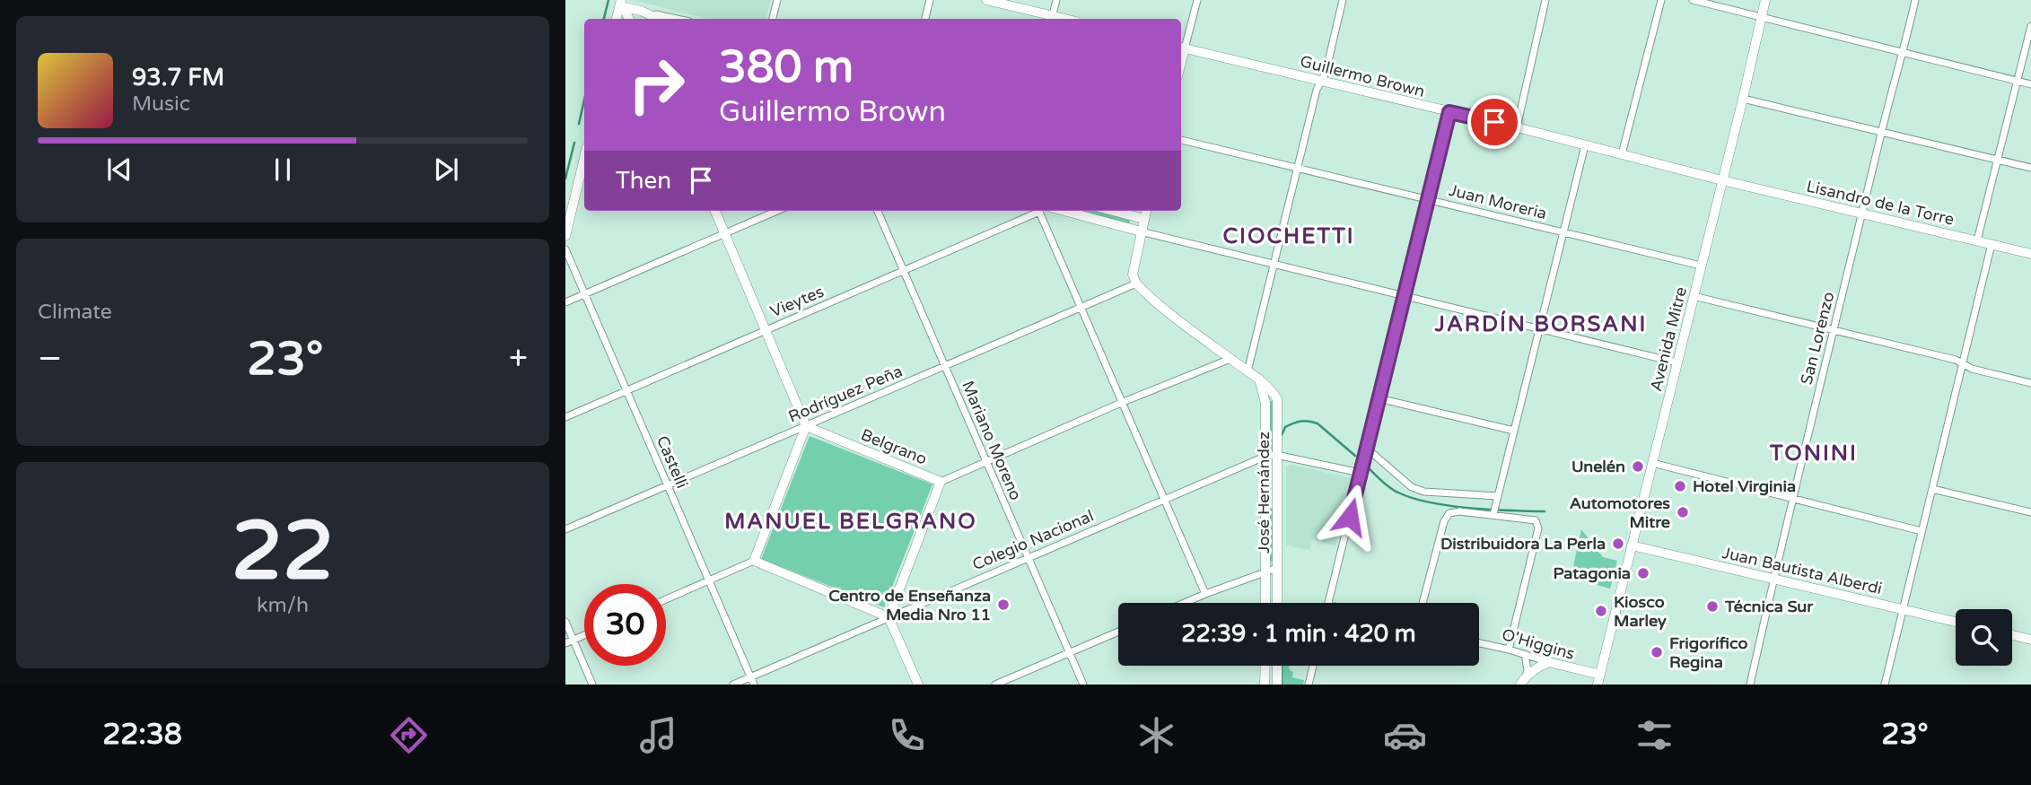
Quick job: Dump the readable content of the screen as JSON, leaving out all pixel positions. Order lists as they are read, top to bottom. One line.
{"streets":{"street":["Guillermo Brown","Juan Moreria","Lisandro de la Torre","Vieytes","San Lorenzo","Avenida Mitre","Rodríguez Peña","Mariano Moreno","Belgrano","Castelli","José Hernández","Colegio Nacional","Juan Bautista Alberdi","O'Higgins"]},"crossings":[["Guillermo Brown","Lisandro de la Torre"],["Guillermo Brown","Avenida Mitre"],["Juan Moreria","Avenida Mitre"],["Lisandro de la Torre","San Lorenzo"],["Lisandro de la Torre","Avenida Mitre"],["Vieytes","Mariano Moreno"],["Vieytes","Castelli"],["San Lorenzo","Juan Bautista Alberdi"],["Avenida Mitre","Juan Bautista Alberdi"],["Avenida Mitre","O'Higgins"],["Rodríguez Peña","Mariano Moreno"],["Rodríguez Peña","Belgrano"],["Rodríguez Peña","Castelli"],["Rodríguez Peña","José Hernández"],["Mariano Moreno","Colegio Nacional"],["Belgrano","Colegio Nacional"],["Castelli","Colegio Nacional"],["José Hernández","Colegio Nacional"]],"districts":["CIOCHETTI","JARDÍN BORSANI","TONINI","MANUEL BELGRANO"],"places":["Unelén","Hotel Virginia","Automotores Mitre","Distribuidora La Perla","Patagonia","Centro de Enseñanza Media Nro 11","Técnica Sur","Kiosco Marley","Frigorífico Regina"],"page":{"turn":["380 m","Guillermo Brown"],"song":["93.7 FM","Music"],"then":"Then","tile":["Climate",["22","km/h"]],"heat":["−","23°","+"],"limit":"30","trip":"22:39 · 1 min · 420 m","tabs":["22:38","23°"]}}
